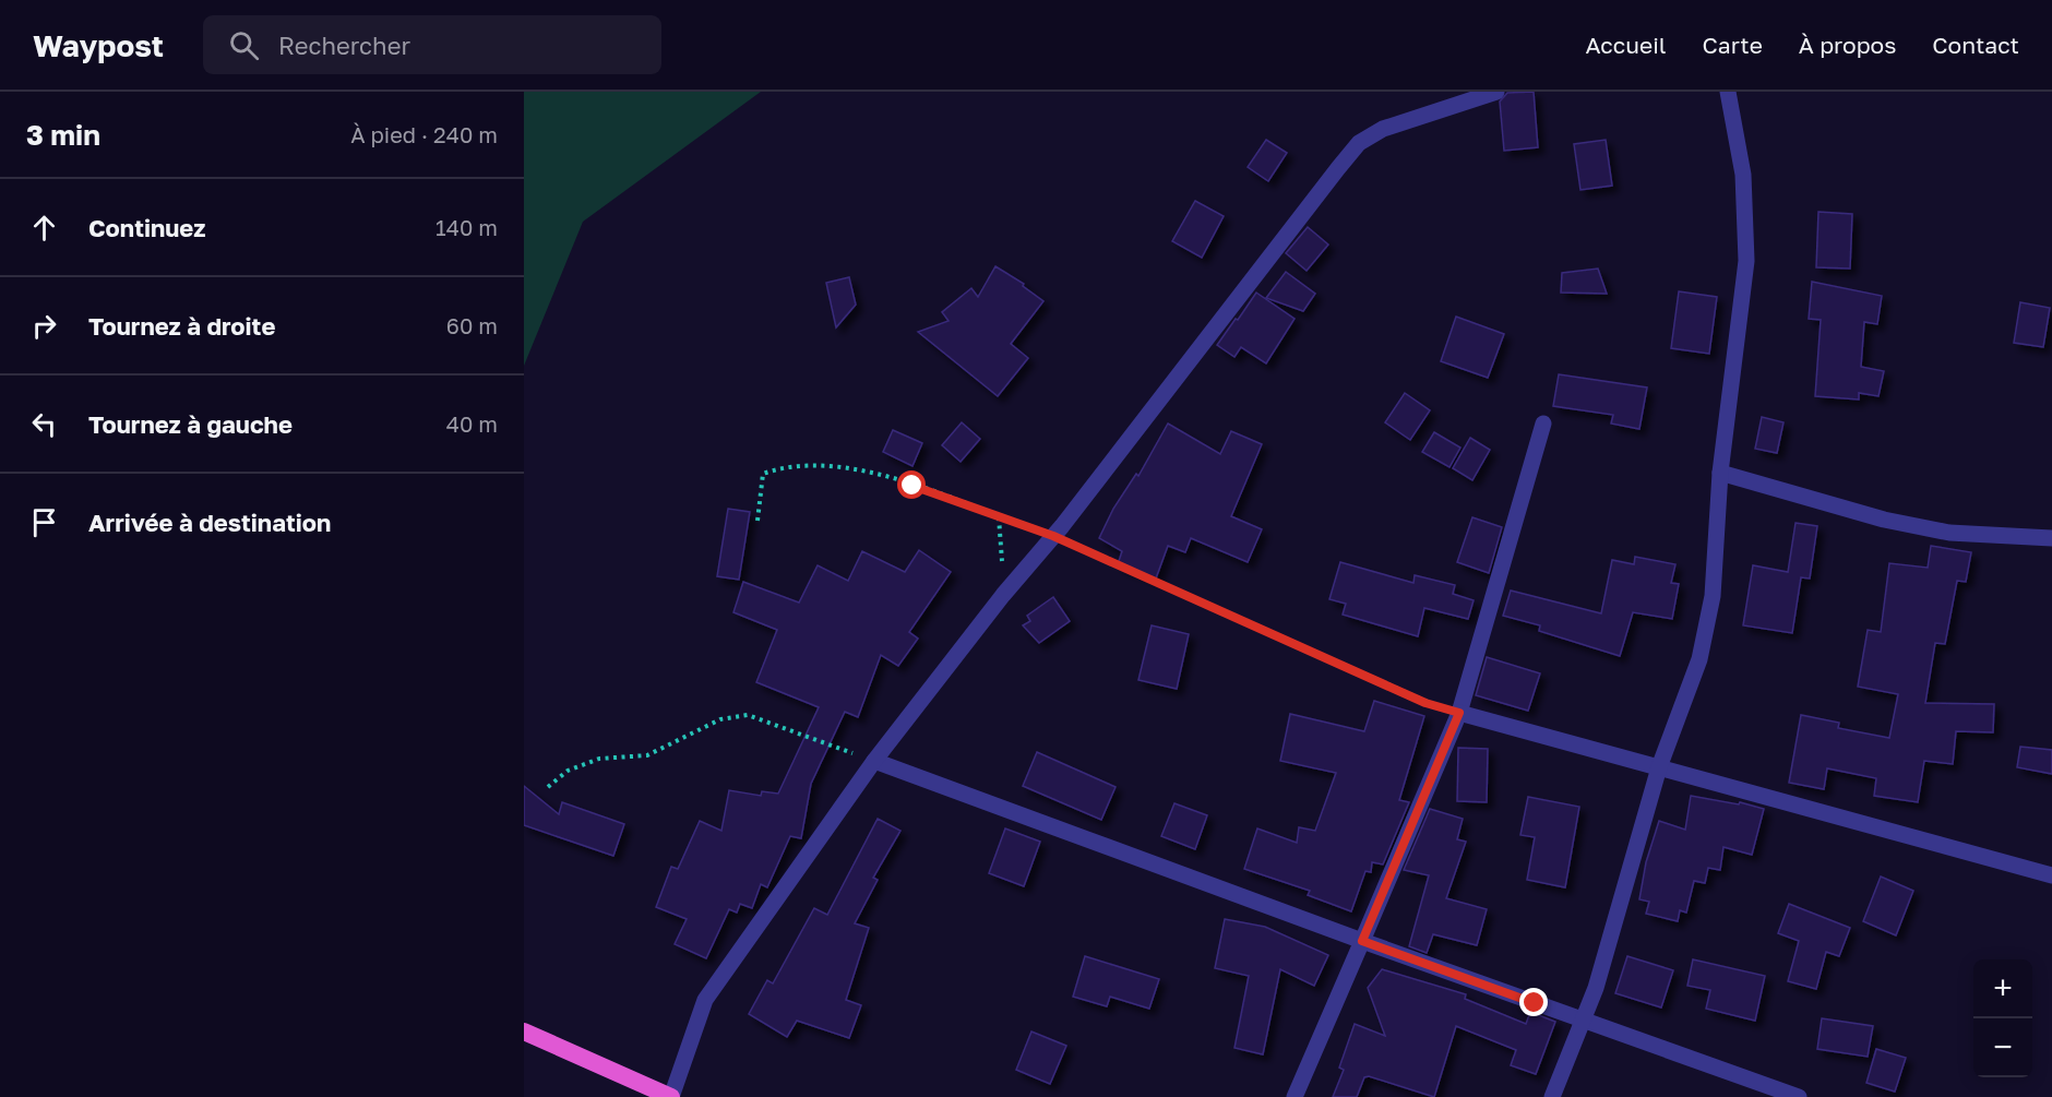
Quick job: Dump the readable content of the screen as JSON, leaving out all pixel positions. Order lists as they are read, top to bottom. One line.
{"page":{"header":"Waypost","search":"Rechercher","nav":["Accueil","Carte","À propos","Contact"],"heading":["3 min","À pied · 240 m"],"list":[["Continuez","140 m"],["Tournez à droite","60 m"],["Tournez à gauche","40 m"],"Arrivée à destination"],"map_buttons":["+","−"]}}
